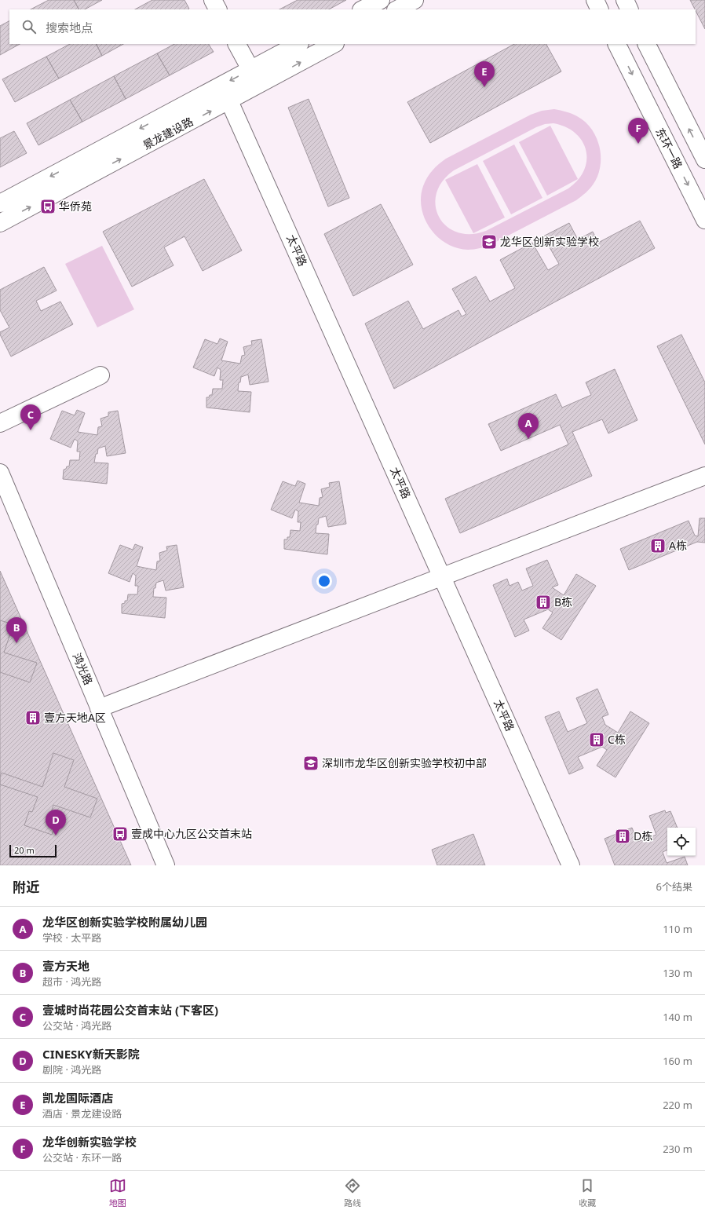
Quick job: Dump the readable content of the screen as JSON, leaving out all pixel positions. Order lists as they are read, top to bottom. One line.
{"streets":{"street":["景龙建设路","东环一路","太平路","鸿光路"]},"crossings":[["景龙建设路","太平路"]],"places":{"bus stop":["华侨苑","壹成中心九区公交首末站"],"school or university":["龙华区创新实验学校","深圳市龙华区创新实验学校初中部"],"building":["A栋","B栋","壹方天地A区","C栋","D栋"]},"scale_bar":"20 m","page":{"search":"搜索地点","pins":["E","F","C","A","B","D"],"scale":"20 m","heading":["附近","6个结果"],"list":[{"mark":"A","name":"龙华区创新实验学校附属幼儿园","note":"学校 · 太平路","value":"110 m"},{"mark":"B","name":"壹方天地","note":"超市 · 鸿光路","value":"130 m"},{"mark":"C","name":"壹城时尚花园公交首末站 (下客区)","note":"公交站 · 鸿光路","value":"140 m"},{"mark":"D","name":"CINESKY新天影院","note":"剧院 · 鸿光路","value":"160 m"},{"mark":"E","name":"凯龙国际酒店","note":"酒店 · 景龙建设路","value":"220 m"},{"mark":"F","name":"龙华创新实验学校","note":"公交站 · 东环一路","value":"230 m"}],"nav":["地图","路线","收藏"]}}
